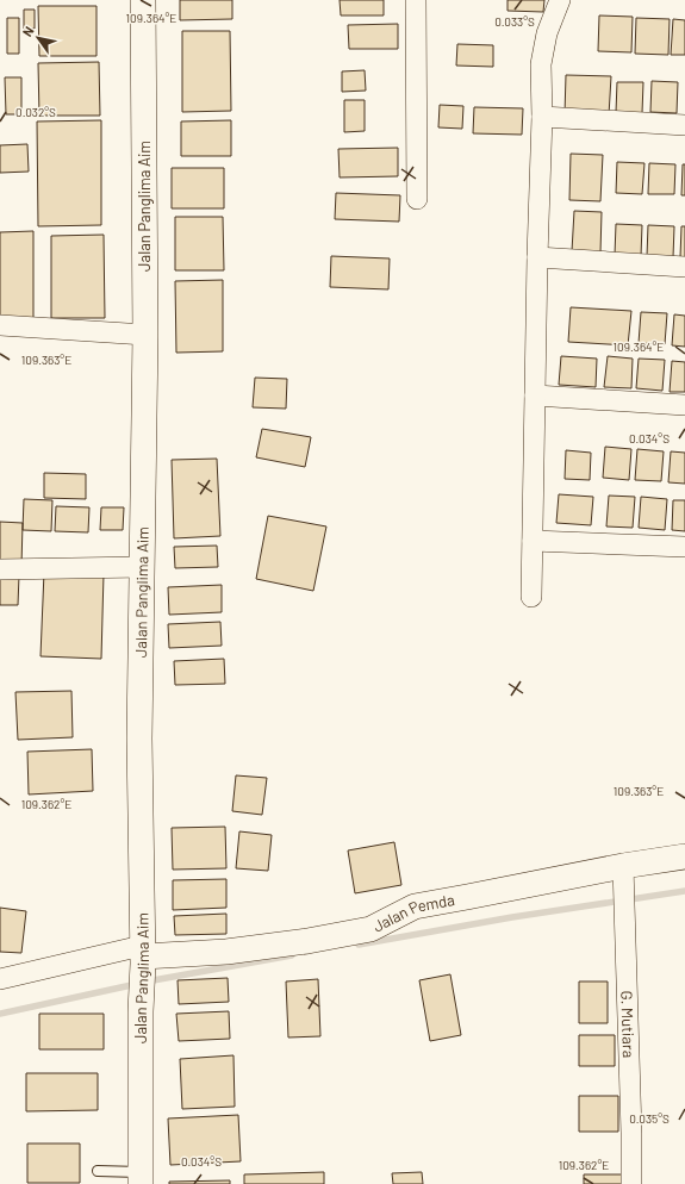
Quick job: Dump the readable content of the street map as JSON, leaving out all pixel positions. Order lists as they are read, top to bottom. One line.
{"streets":{"street":["Jalan Panglima Aim","Jalan Pemda","G. Mutiara"]},"crossings":[["Jalan Panglima Aim","Jalan Pemda"],["Jalan Pemda","G. Mutiara"]],"north":"top left","coordinates":["109.364°E","0.033°S","0.032°S","109.363°E","0.034°S","109.362°E","0.035°S"]}
